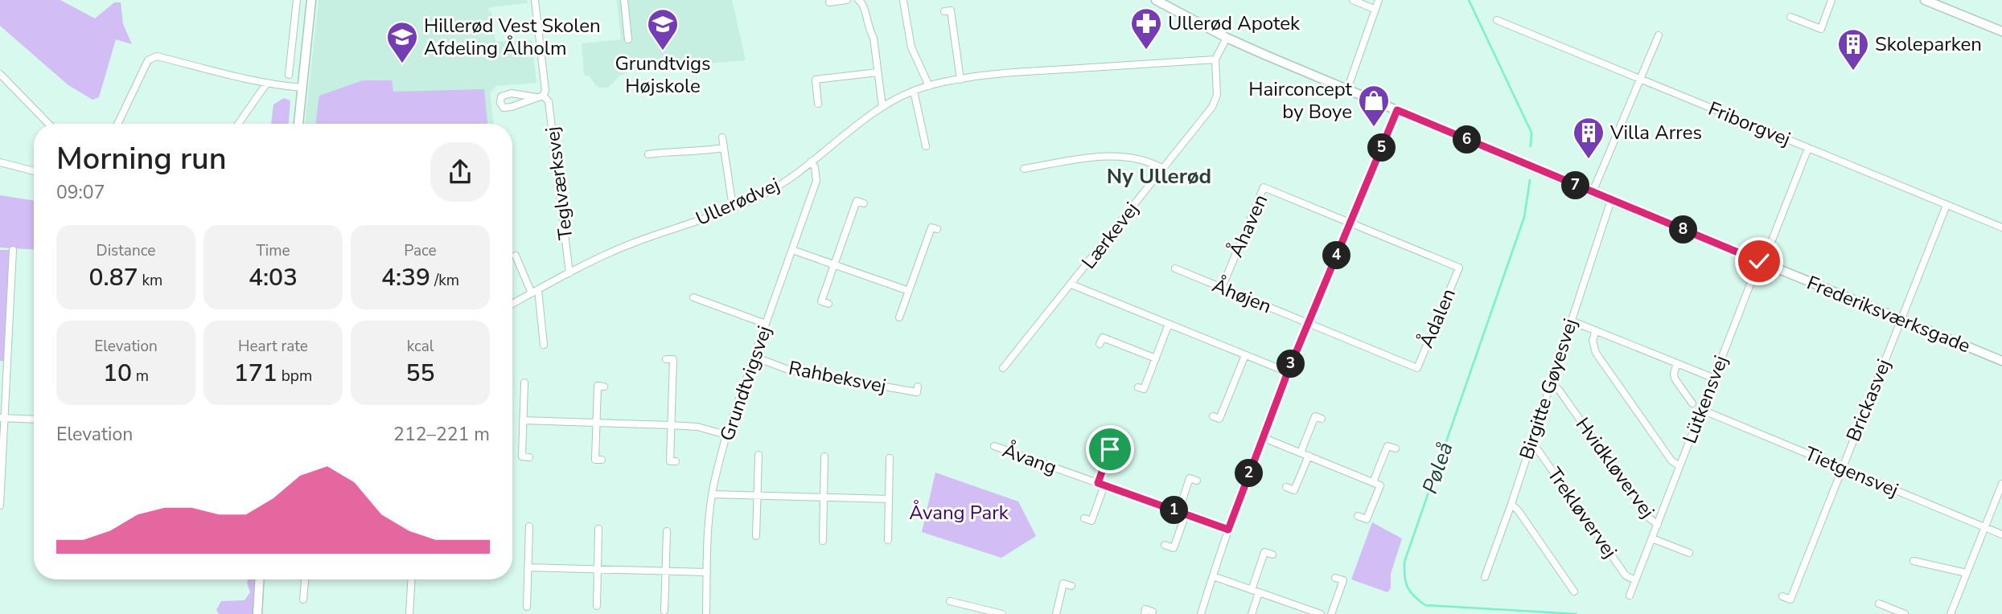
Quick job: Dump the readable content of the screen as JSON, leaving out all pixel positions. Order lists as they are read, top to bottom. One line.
{"streets":{"street":["Friborgvej","Teglværksvej","Ullerødvej","Åhaven","Lærkevej","Åhøjen","Frederiksværksgade","Ådalen","Rahbeksvej","Grundtvigsvej","Birgitte Gøyesvej","Lütkensvej","Brickasvej","Åvang","Hvidkløvervej","Tietgensvej","Trekløvervej"]},"crossings":[["Friborgvej","Lütkensvej"],["Friborgvej","Brickasvej"],["Teglværksvej","Ullerødvej"],["Ullerødvej","Lærkevej"],["Ullerødvej","Grundtvigsvej"],["Åhaven","Åhøjen"],["Åhaven","Ådalen"],["Lærkevej","Frederiksværksgade"],["Åhøjen","Ådalen"],["Frederiksværksgade","Birgitte Gøyesvej"],["Frederiksværksgade","Lütkensvej"],["Frederiksværksgade","Brickasvej"],["Rahbeksvej","Grundtvigsvej"],["Birgitte Gøyesvej","Hvidkløvervej"],["Birgitte Gøyesvej","Trekløvervej"],["Lütkensvej","Hvidkløvervej"],["Lütkensvej","Tietgensvej"],["Lütkensvej","Trekløvervej"],["Brickasvej","Tietgensvej"]],"districts":["Ny Ullerød"],"water":["Pøleå"],"parks":["Åvang Park"],"places":{"pharmacy":["Ullerød Apotek"],"school or university":["Grundtvigs Højskole","Hillerød Vest Skolen Afdeling Ålholm"],"building":["Skoleparken","Villa Arres"],"shop":["Hairconcept by Boye"]},"page":{"heading":["Morning run","09:07"],"pins":["6","5","7","8","4","3","2","1"],"stats":[["Distance","0.87 km"],["Time","4:03"],["Pace","4:39 /km"],["Elevation","10 m"],["Heart rate","171 bpm"],["kcal","55"]],"chart":["Elevation","212–221 m"]}}
